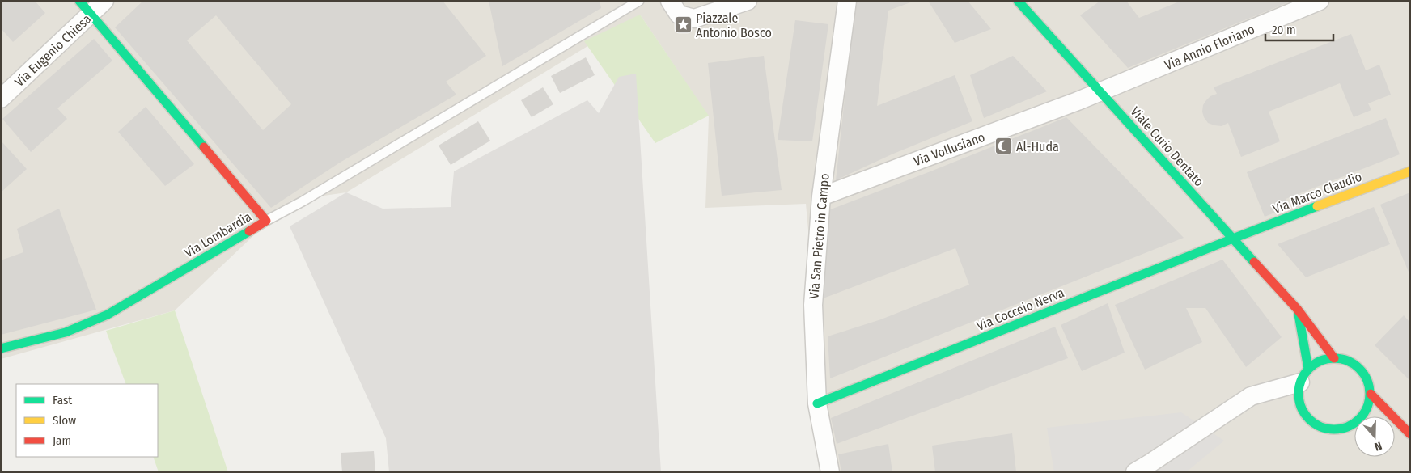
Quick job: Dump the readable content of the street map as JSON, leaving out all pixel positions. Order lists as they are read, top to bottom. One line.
{"streets":{"street":["Via Annio Floriano","Via Eugenio Chiesa","Viale Curio Dentato","Via Vollusiano","Via Marco Claudio","Via Lombardia","Via San Pietro in Campo","Via Cocceio Nerva"]},"crossings":[["Via Annio Floriano","Viale Curio Dentato"],["Via Annio Floriano","Via Vollusiano"],["Via Eugenio Chiesa","Via Lombardia"],["Viale Curio Dentato","Via Vollusiano"],["Viale Curio Dentato","Via Marco Claudio"],["Viale Curio Dentato","Via Cocceio Nerva"],["Via Vollusiano","Via San Pietro in Campo"],["Via Marco Claudio","Via Cocceio Nerva"],["Via San Pietro in Campo","Via Cocceio Nerva"]],"places":{"place":["Piazzale Antonio Bosco"],"mosque":["Al-Huda"]},"legend":["Fast","Slow","Jam"],"scale_bar":"20 m","north":"bottom"}
